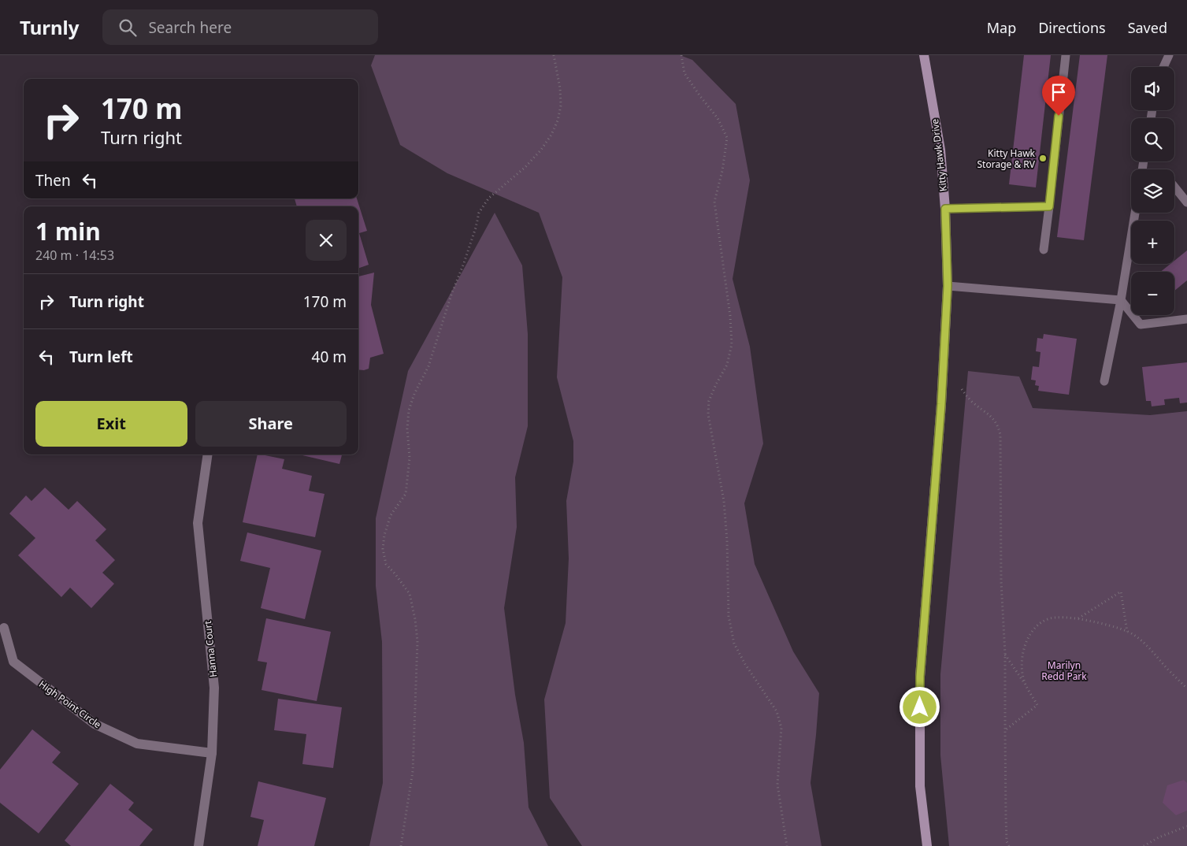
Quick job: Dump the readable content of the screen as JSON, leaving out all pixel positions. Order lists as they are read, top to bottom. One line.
{"streets":{"street":["Kitty Hawk Drive","Hanna Court","High Point Circle"]},"crossings":[["Hanna Court","High Point Circle"]],"parks":["Marilyn Redd Park"],"places":["Kitty Hawk Storage & RV"],"page":{"header":"Turnly","search":"Search here","nav":["Map","Directions","Saved"],"map_buttons":["+","−"],"turn":["170 m","Turn right"],"then":"Then","heading":["1 min","240 m · 14:53"],"list":[{"name":"Turn right","value":"170 m"},{"name":"Turn left","value":"40 m"}],"buttons":["Exit","Share"]}}
